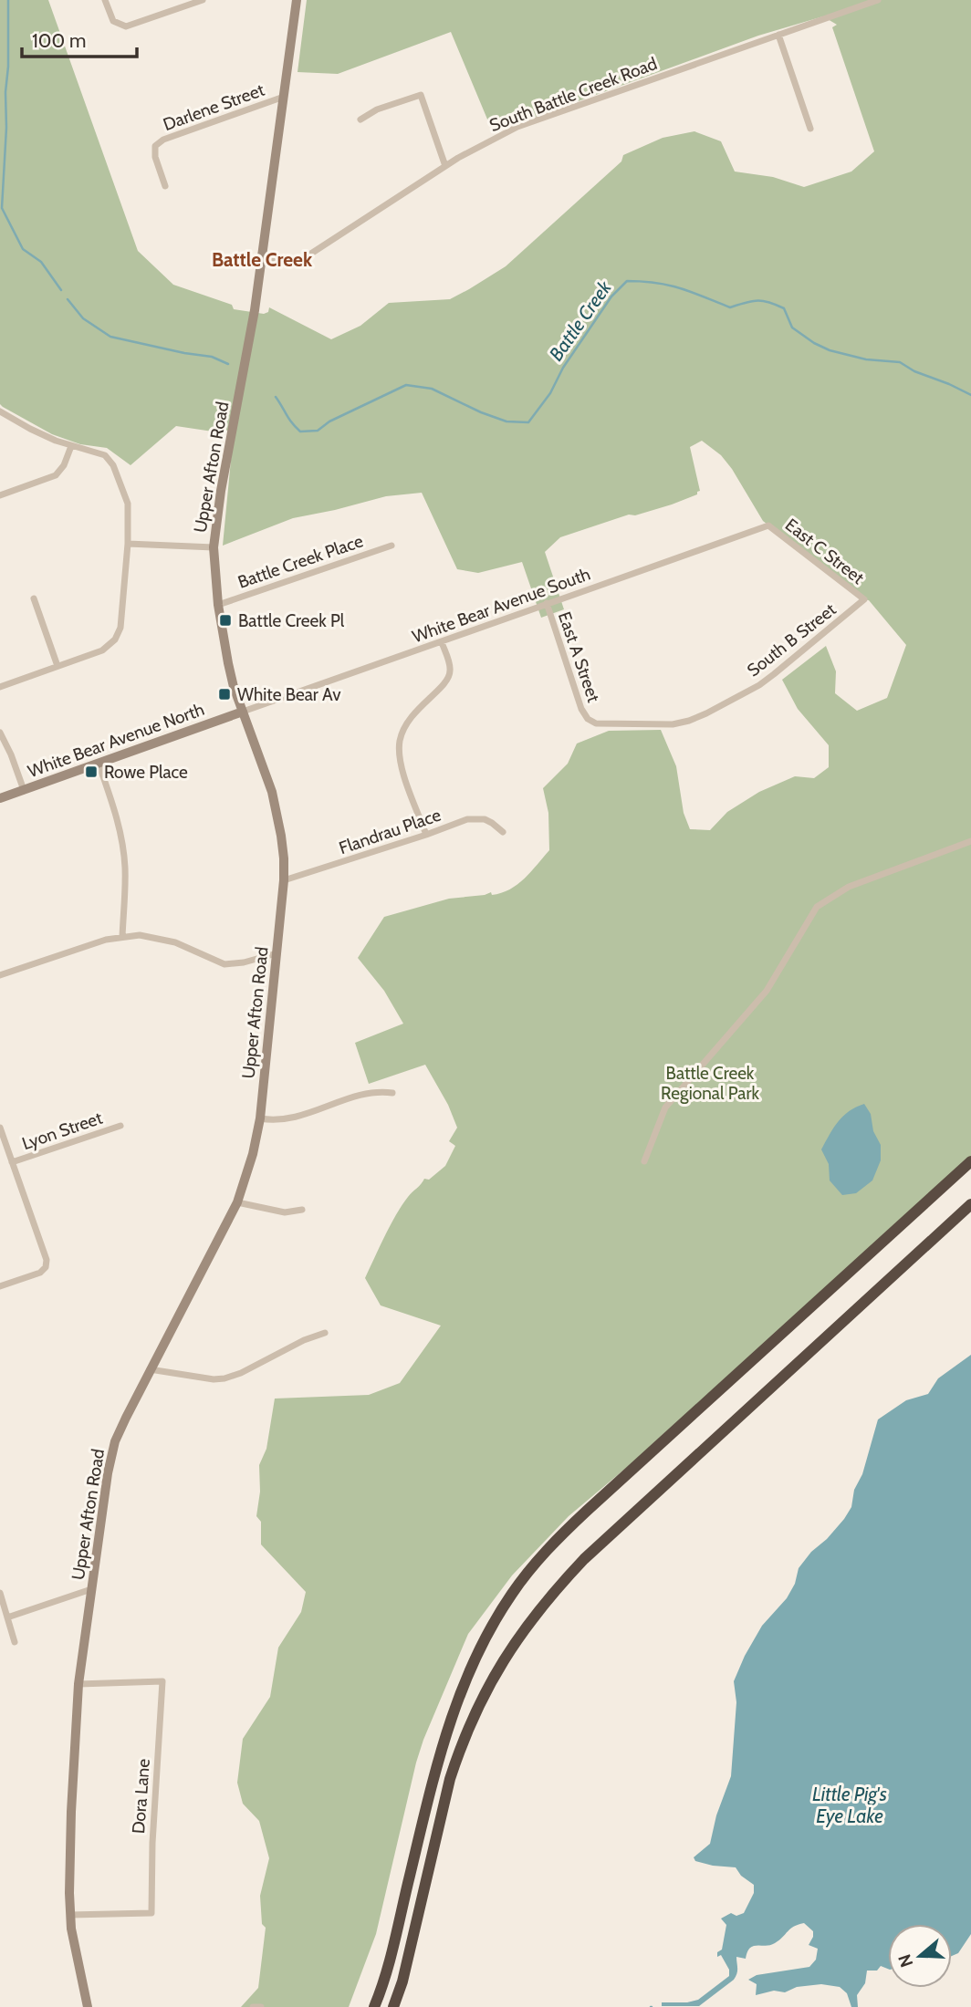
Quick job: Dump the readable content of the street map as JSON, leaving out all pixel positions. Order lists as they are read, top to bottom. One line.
{"streets":{"street":["South Battle Creek Road","Darlene Street","Upper Afton Road","East C Street","Battle Creek Place","White Bear Avenue South","South B Street","East A Street","White Bear Avenue North","Flandrau Place","Lyon Street","Dora Lane"]},"crossings":[["South Battle Creek Road","Upper Afton Road"],["Darlene Street","Upper Afton Road"],["Upper Afton Road","Battle Creek Place"],["Upper Afton Road","White Bear Avenue South"],["Upper Afton Road","White Bear Avenue North"],["Upper Afton Road","Flandrau Place"],["Upper Afton Road","Dora Lane"],["East C Street","White Bear Avenue South"],["East C Street","South B Street"],["White Bear Avenue South","East A Street"],["White Bear Avenue South","White Bear Avenue North"],["South B Street","East A Street"]],"districts":["Battle Creek"],"water":["Battle Creek","Little Pig's Eye Lake"],"parks":["Battle Creek Regional Park"],"places":{"transit":["Battle Creek Pl","White Bear Av","Rowe Place"]},"scale_bar":"100 m","north":"left"}
